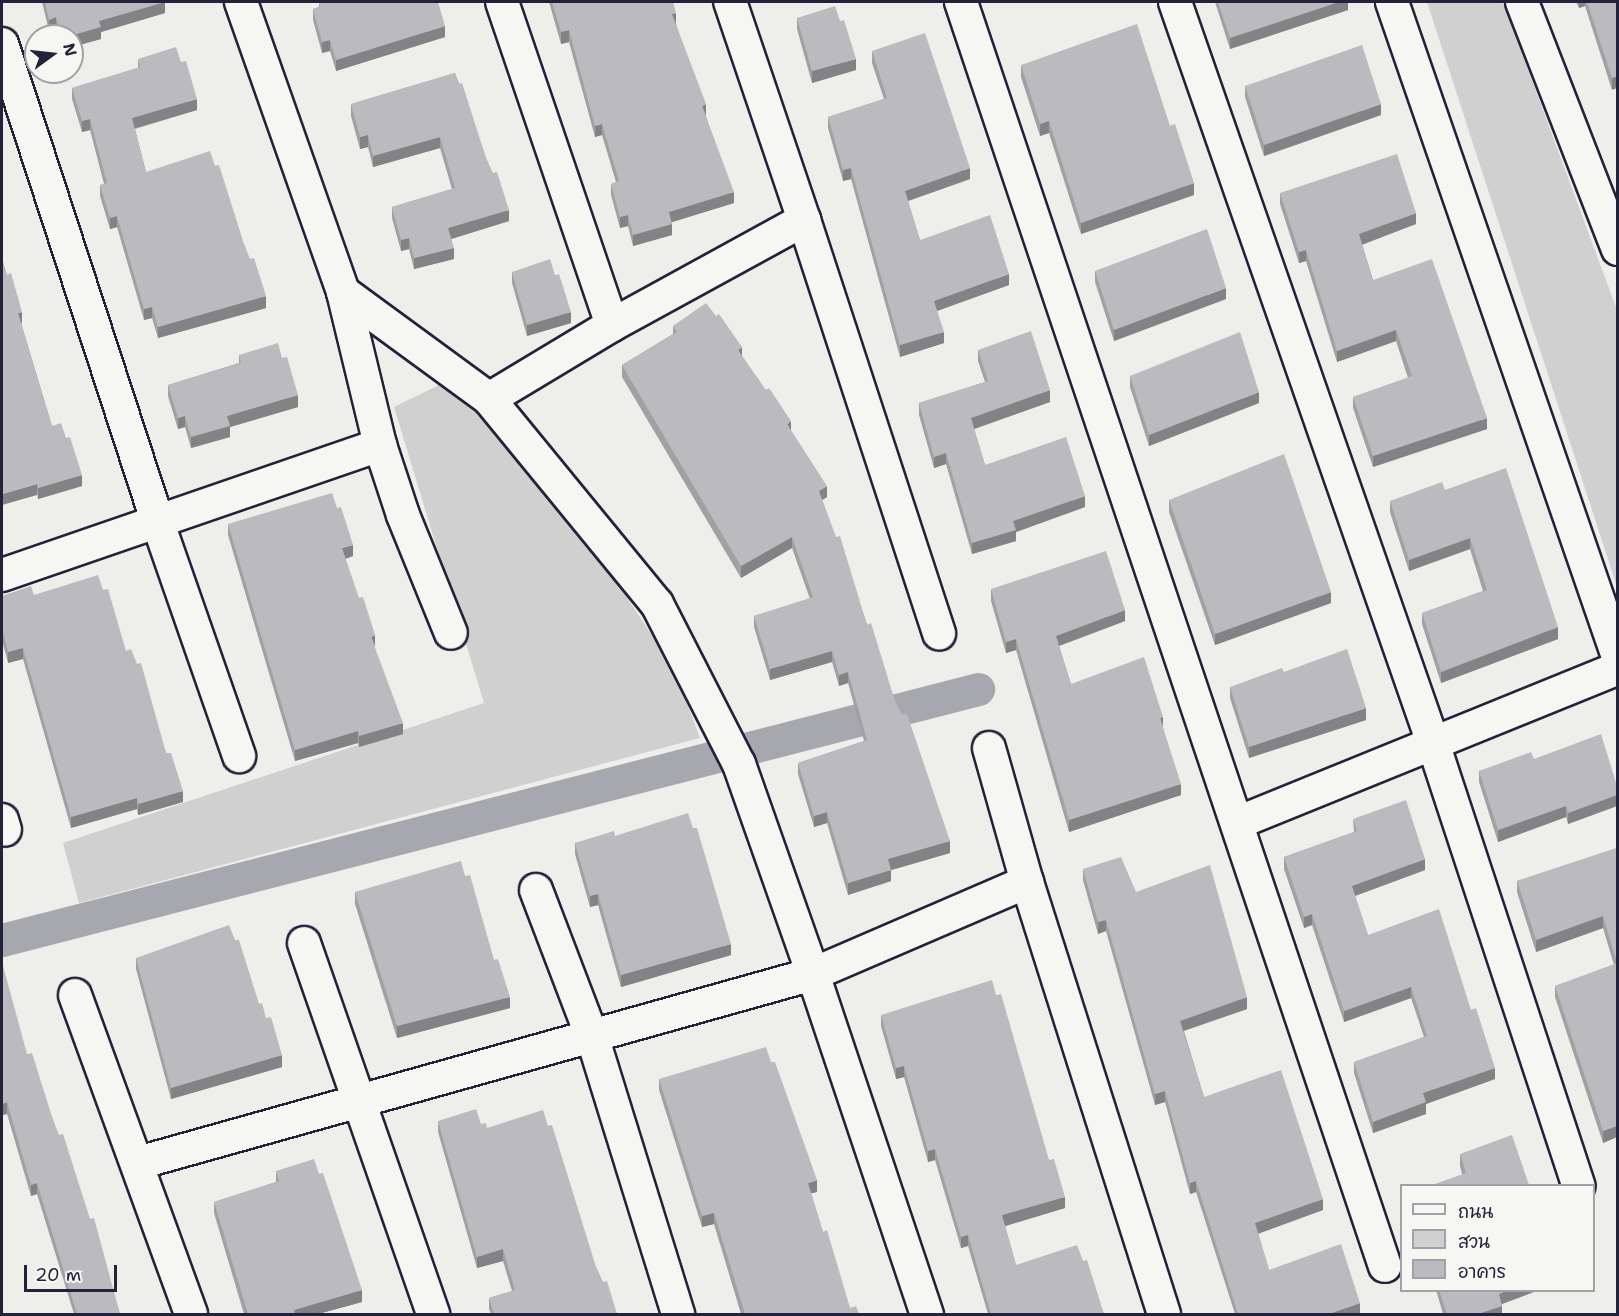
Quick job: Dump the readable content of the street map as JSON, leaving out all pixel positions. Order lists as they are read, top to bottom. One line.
{"legend":["ถนน","สวน","อาคาร"],"scale_bar":"20 m","north":"right"}
